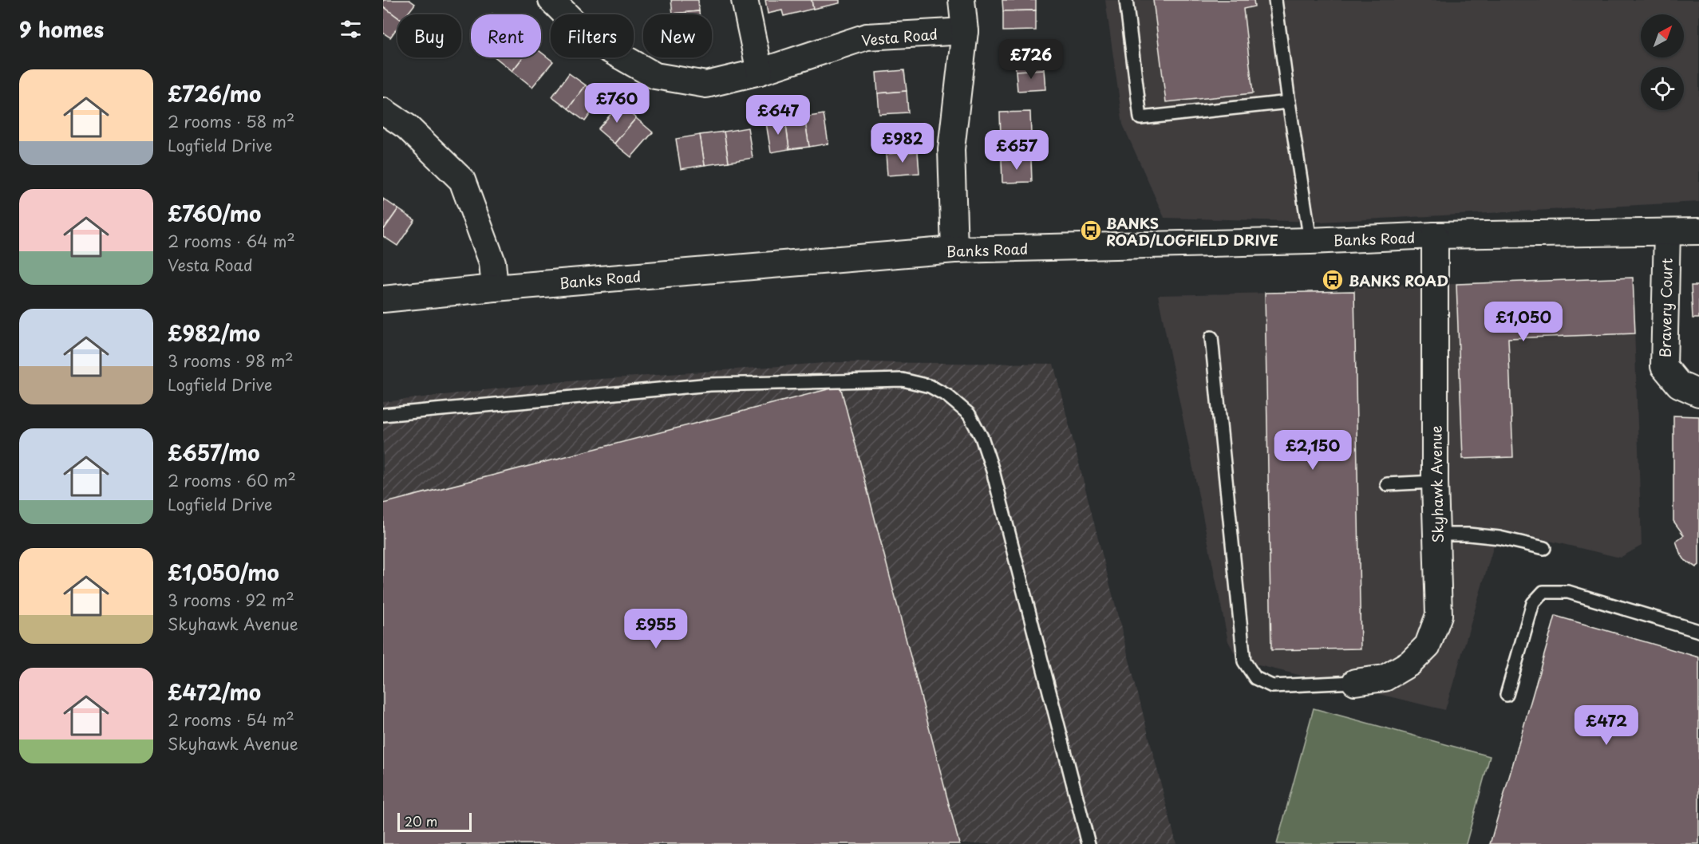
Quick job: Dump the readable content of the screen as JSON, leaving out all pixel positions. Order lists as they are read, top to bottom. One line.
{"streets":{"street":["Vesta Road","Banks Road","Bravery Court","Skyhawk Avenue"]},"crossings":[["Banks Road","Bravery Court"],["Banks Road","Skyhawk Avenue"]],"places":{"bus stop":["BANKS ROAD/LOGFIELD DRIVE","BANKS ROAD"]},"scale_bar":"20 m","north":"top right","page":{"heading":"9 homes","chip":["Buy","Rent","Filters","New"],"price":["£726","£760","£647","£982","£657","£1,050","£2,150","£955","£472"],"list":[{"name":"£726/mo","note":"2 rooms · 58 m² · Logfield Drive"},{"name":"£760/mo","note":"2 rooms · 64 m² · Vesta Road"},{"name":"£982/mo","note":"3 rooms · 98 m² · Logfield Drive"},{"name":"£657/mo","note":"2 rooms · 60 m² · Logfield Drive"},{"name":"£1,050/mo","note":"3 rooms · 92 m² · Skyhawk Avenue"},{"name":"£472/mo","note":"2 rooms · 54 m² · Skyhawk Avenue"}],"scale":"20 m"}}
